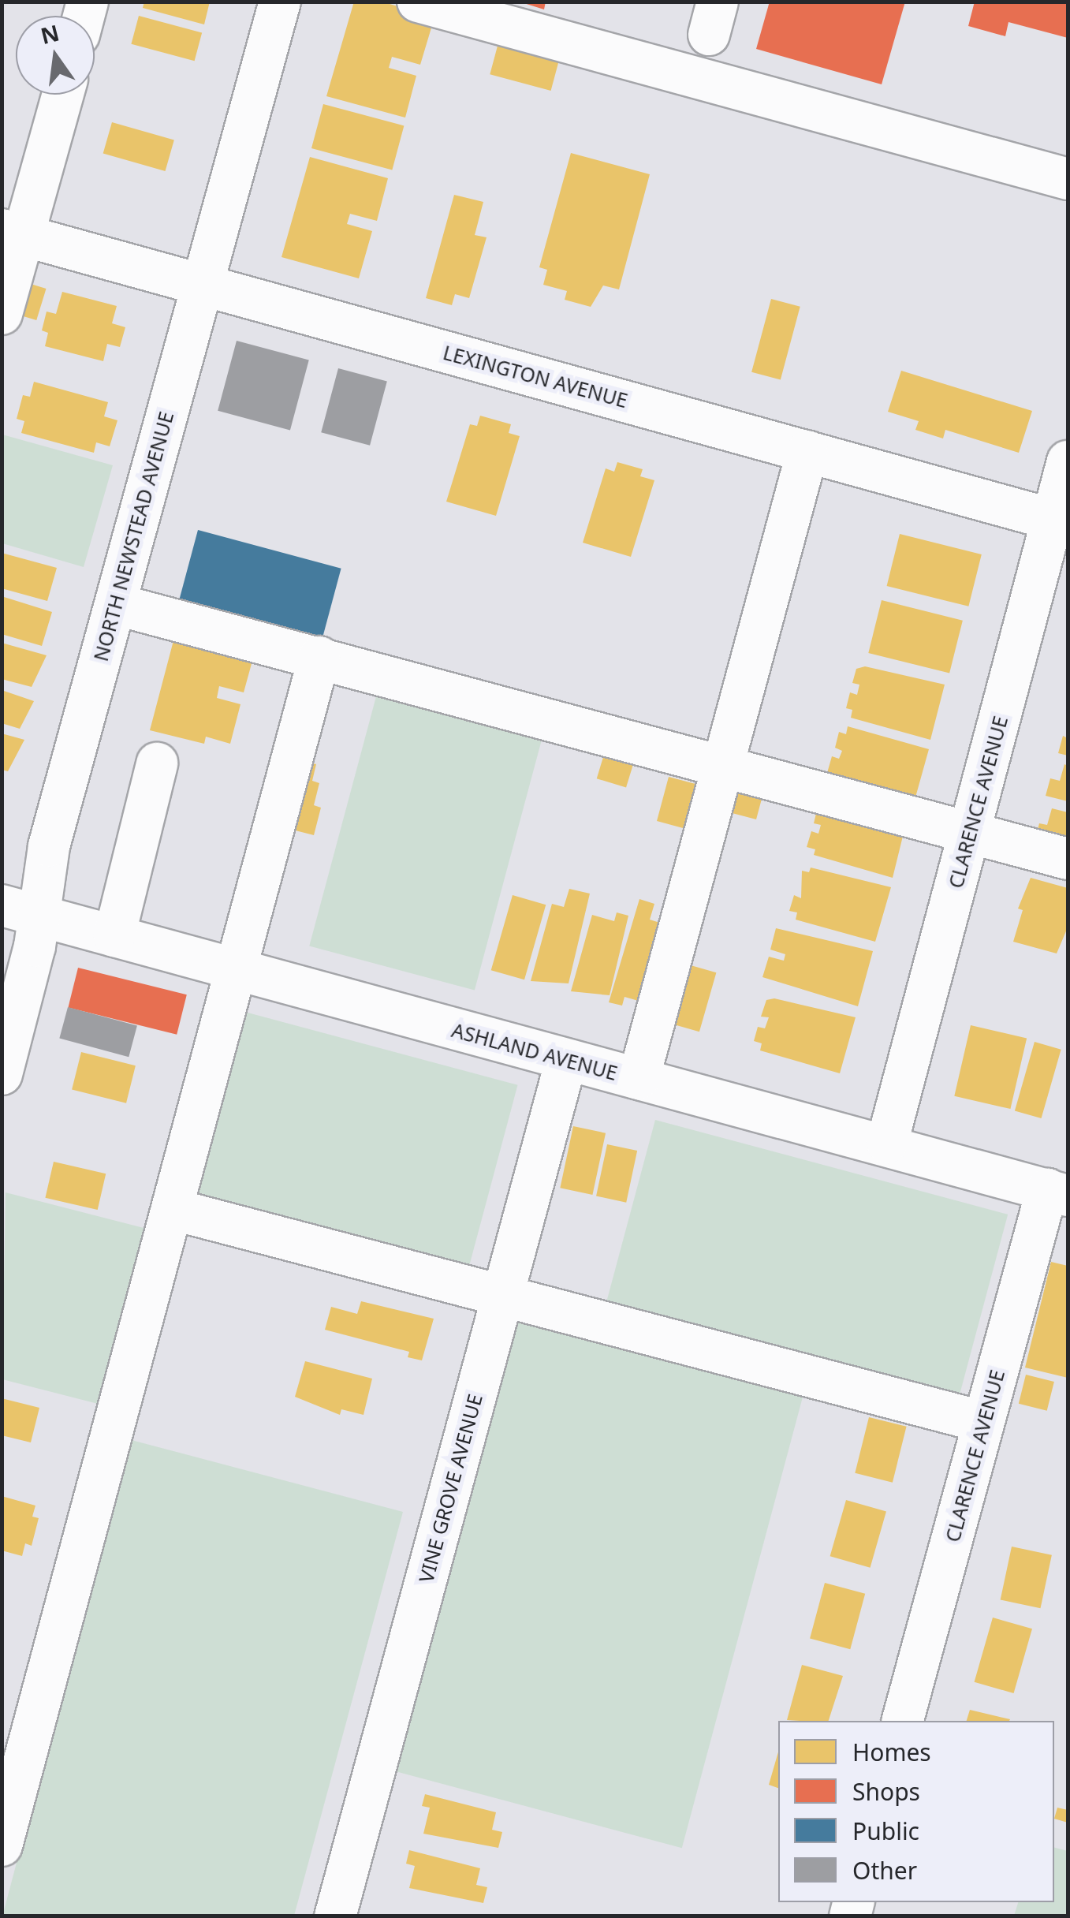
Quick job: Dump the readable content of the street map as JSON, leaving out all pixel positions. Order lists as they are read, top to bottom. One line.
{"streets":{"street":["LEXINGTON AVENUE","NORTH NEWSTEAD AVENUE","CLARENCE AVENUE","ASHLAND AVENUE","VINE GROVE AVENUE"]},"crossings":[["LEXINGTON AVENUE","NORTH NEWSTEAD AVENUE"],["LEXINGTON AVENUE","CLARENCE AVENUE"],["NORTH NEWSTEAD AVENUE","ASHLAND AVENUE"],["CLARENCE AVENUE","ASHLAND AVENUE"],["ASHLAND AVENUE","VINE GROVE AVENUE"]],"legend":["Homes","Shops","Public","Other"],"north":"top"}
